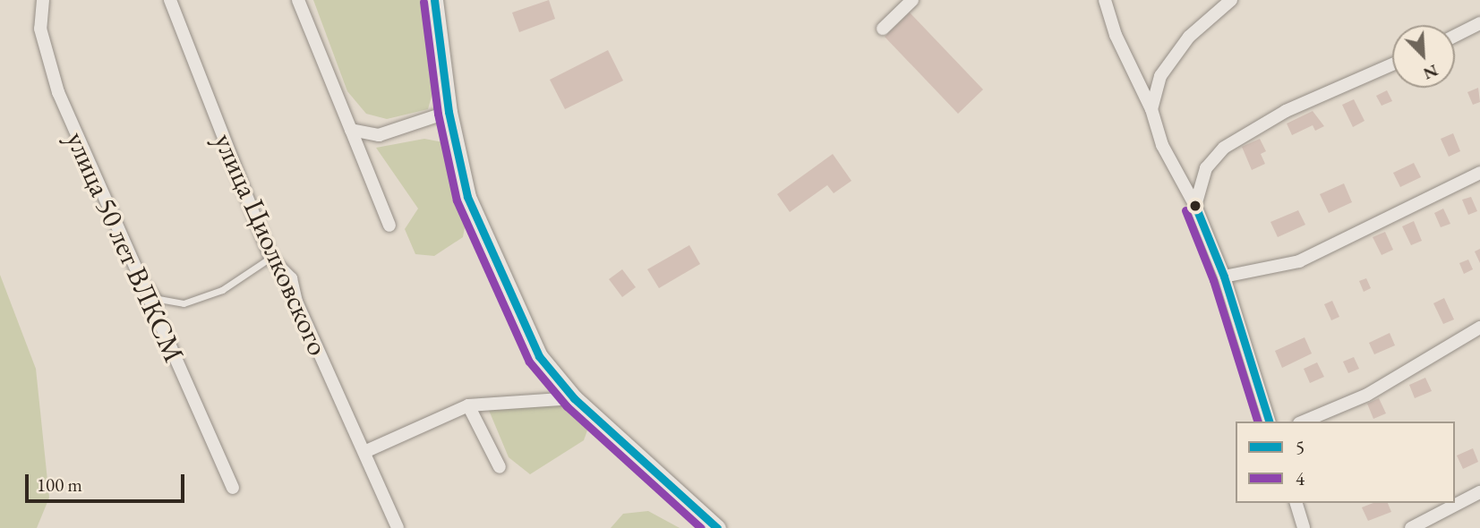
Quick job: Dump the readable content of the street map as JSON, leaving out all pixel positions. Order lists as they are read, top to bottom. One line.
{"streets":{"street":["улица Циолковского","улица 50 лет ВЛКСМ"]},"lines":["transit line 5","transit line 4"],"legend":["5","4"],"scale_bar":"100 m","north":"bottom right"}
